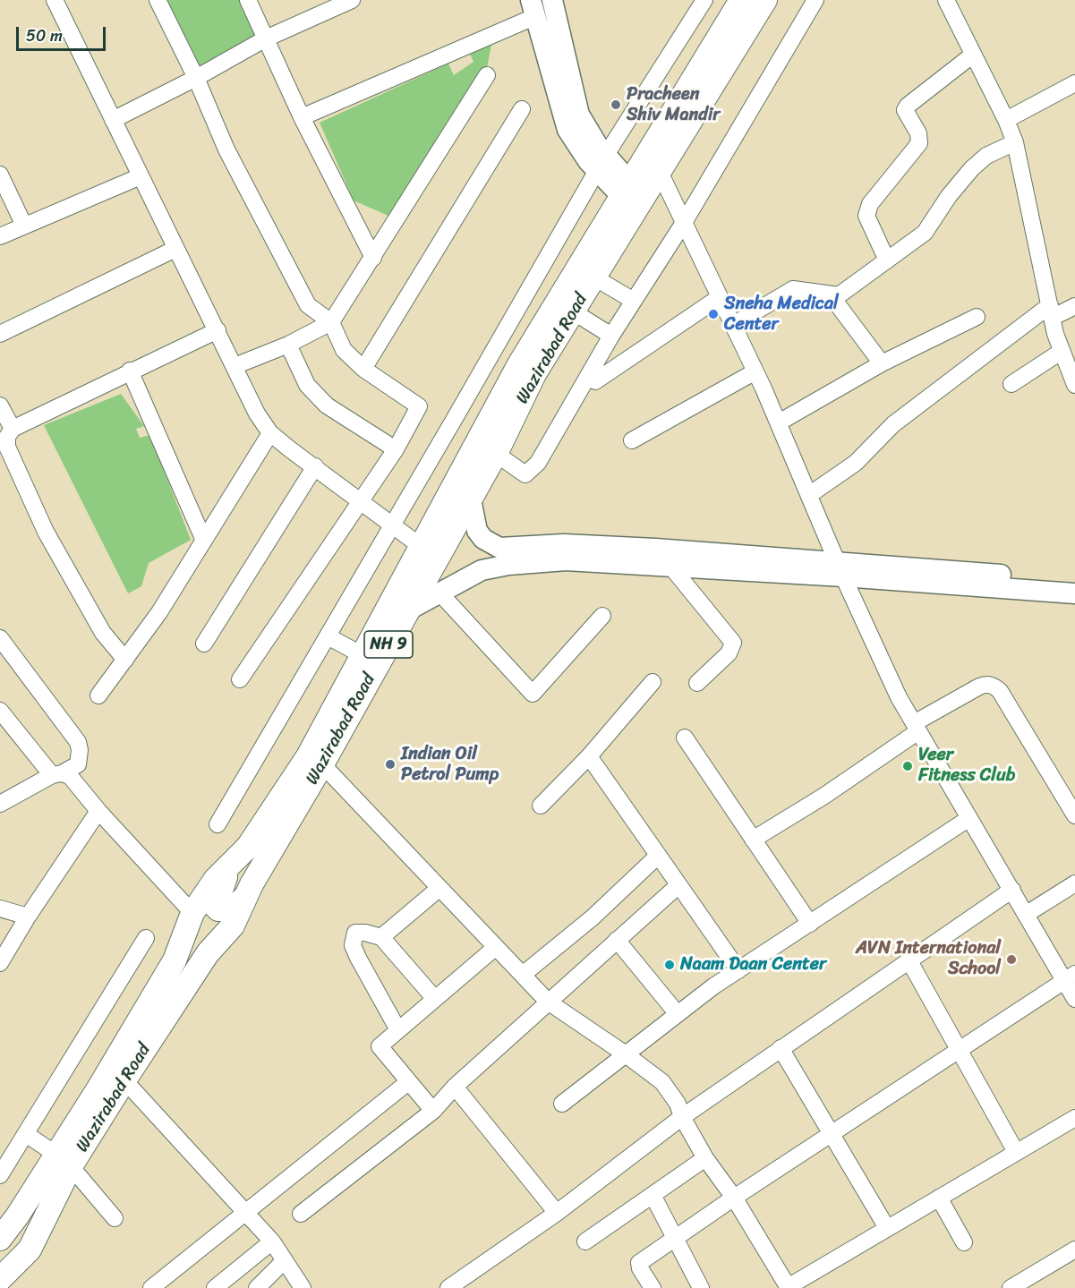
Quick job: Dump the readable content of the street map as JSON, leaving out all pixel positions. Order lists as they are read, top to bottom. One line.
{"streets":{"highway":["Wazirabad Road","NH 9"]},"places":["Pracheen Shiv Mandir","Sneha Medical Center","Indian Oil Petrol Pump","Veer Fitness Club","AVN International School","Naam Daan Center"],"scale_bar":"50 m"}
